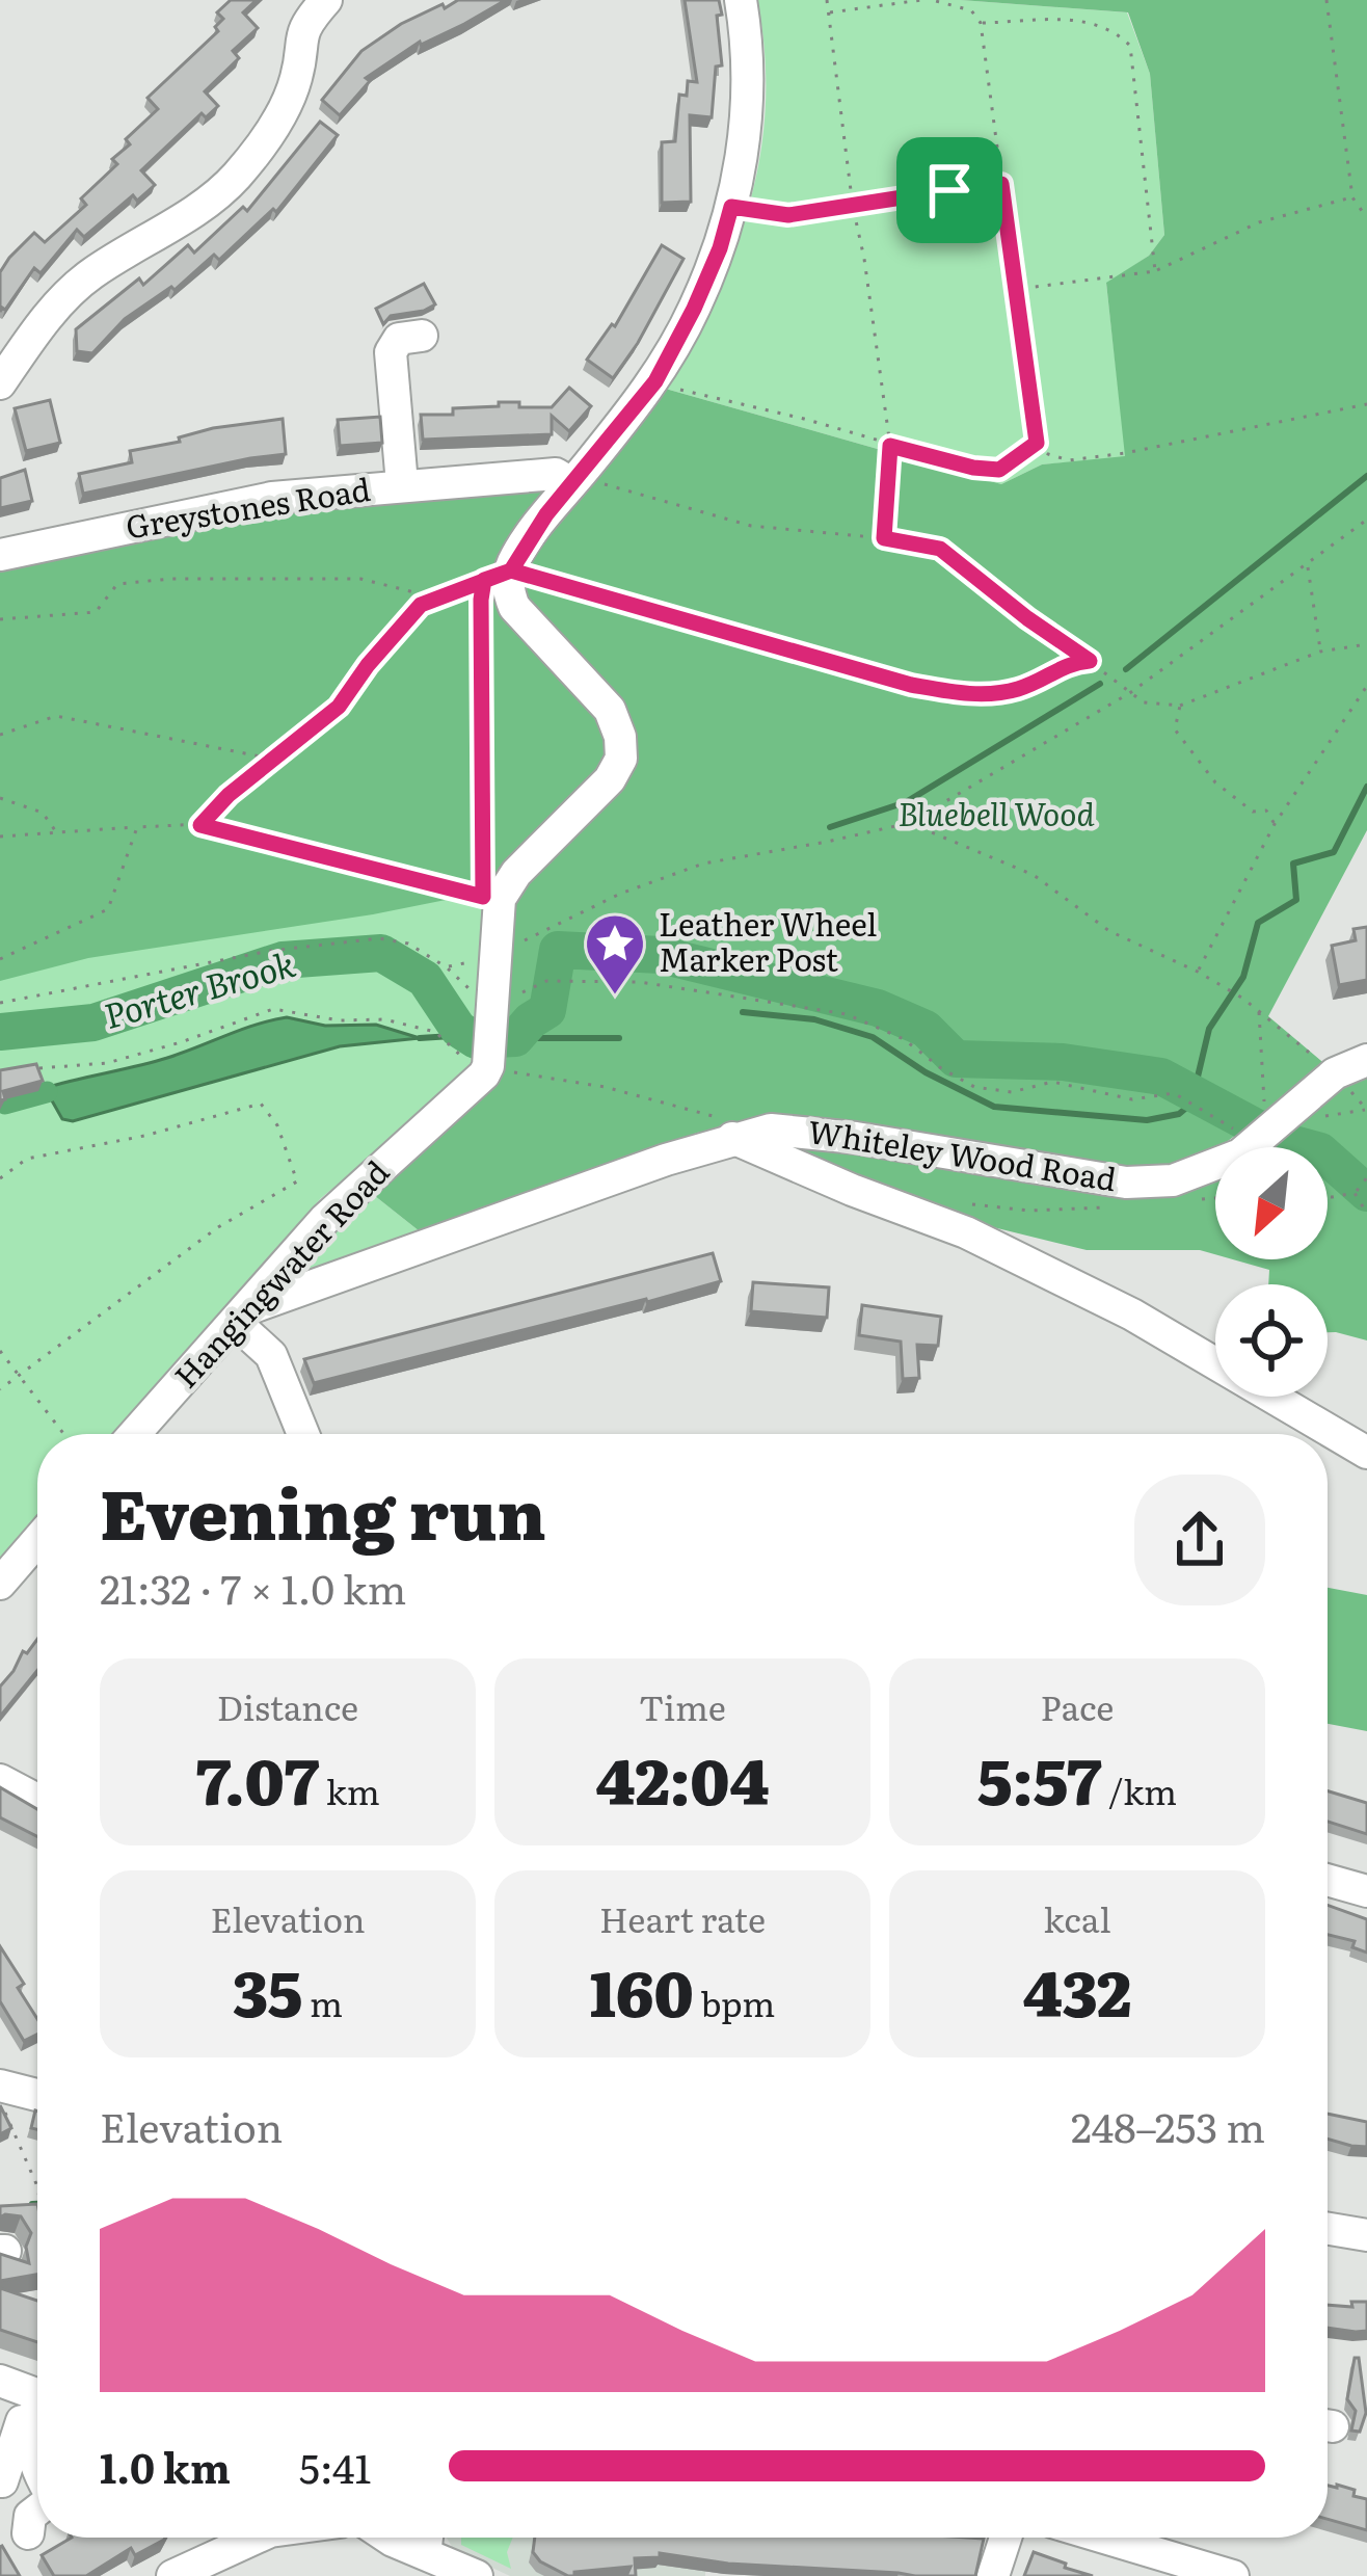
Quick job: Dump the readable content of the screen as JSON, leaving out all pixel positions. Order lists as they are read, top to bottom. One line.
{"streets":{"street":["Greystones Road","Whiteley Wood Road","Hangingwater Road"]},"crossings":[["Whiteley Wood Road","Hangingwater Road"]],"water":["Porter Brook"],"parks":["Bluebell Wood"],"places":{"place":["Leather Wheel Marker Post"]},"north":"bottom left","page":{"heading":["Evening run","21:32 · 7 × 1.0 km"],"stats":[["Distance","7.07 km"],["Time","42:04"],["Pace","5:57 /km"],["Elevation","35 m"],["Heart rate","160 bpm"],["kcal","432"]],"chart":["Elevation","248–253 m"],"list":[{"name":"1.0 km","note":"5:41"}]}}
